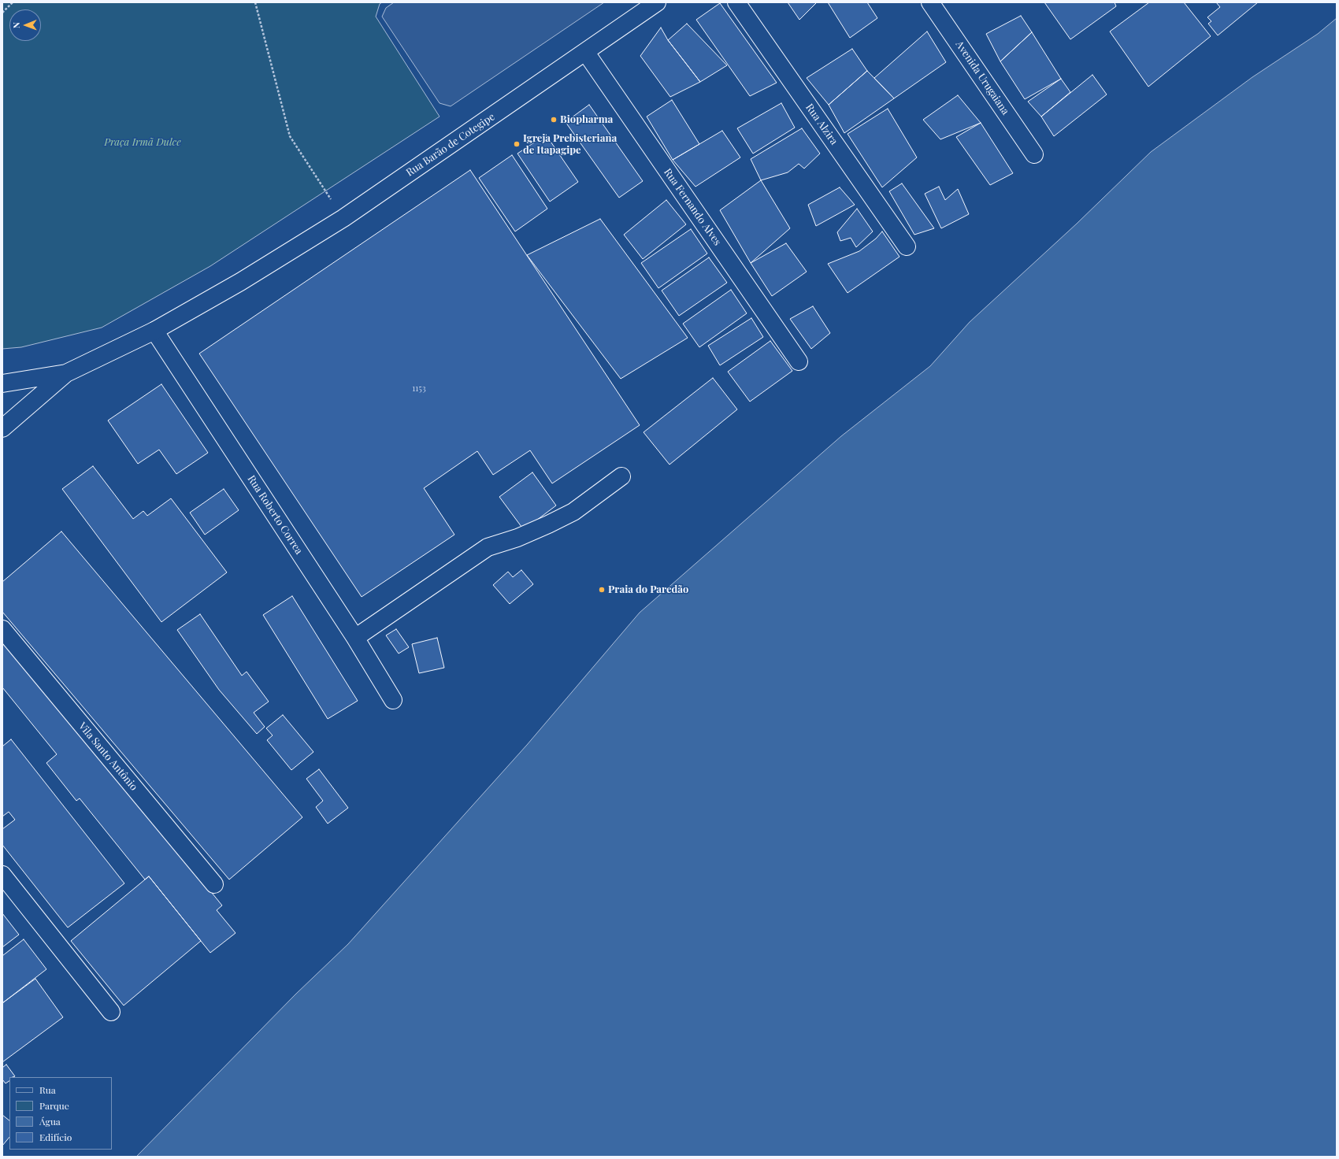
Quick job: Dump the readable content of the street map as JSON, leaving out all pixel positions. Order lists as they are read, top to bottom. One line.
{"streets":{"street":["Avenida Urugaiana","Rua Alzira","Rua Barão de Cotegipe","Rua Fernando Alves","Rua Roberto Correa","Vila Santo Antônio"]},"crossings":[["Rua Barão de Cotegipe","Rua Fernando Alves"],["Rua Barão de Cotegipe","Rua Roberto Correa"]],"parks":["Praça Irmã Dulce"],"places":["Biopharma","Igreja Prebisteriana de Itapagipe","Praia do Paredão"],"house_numbers":["1153"],"legend":["Rua","Parque","Água","Edifício"],"north":"left"}
